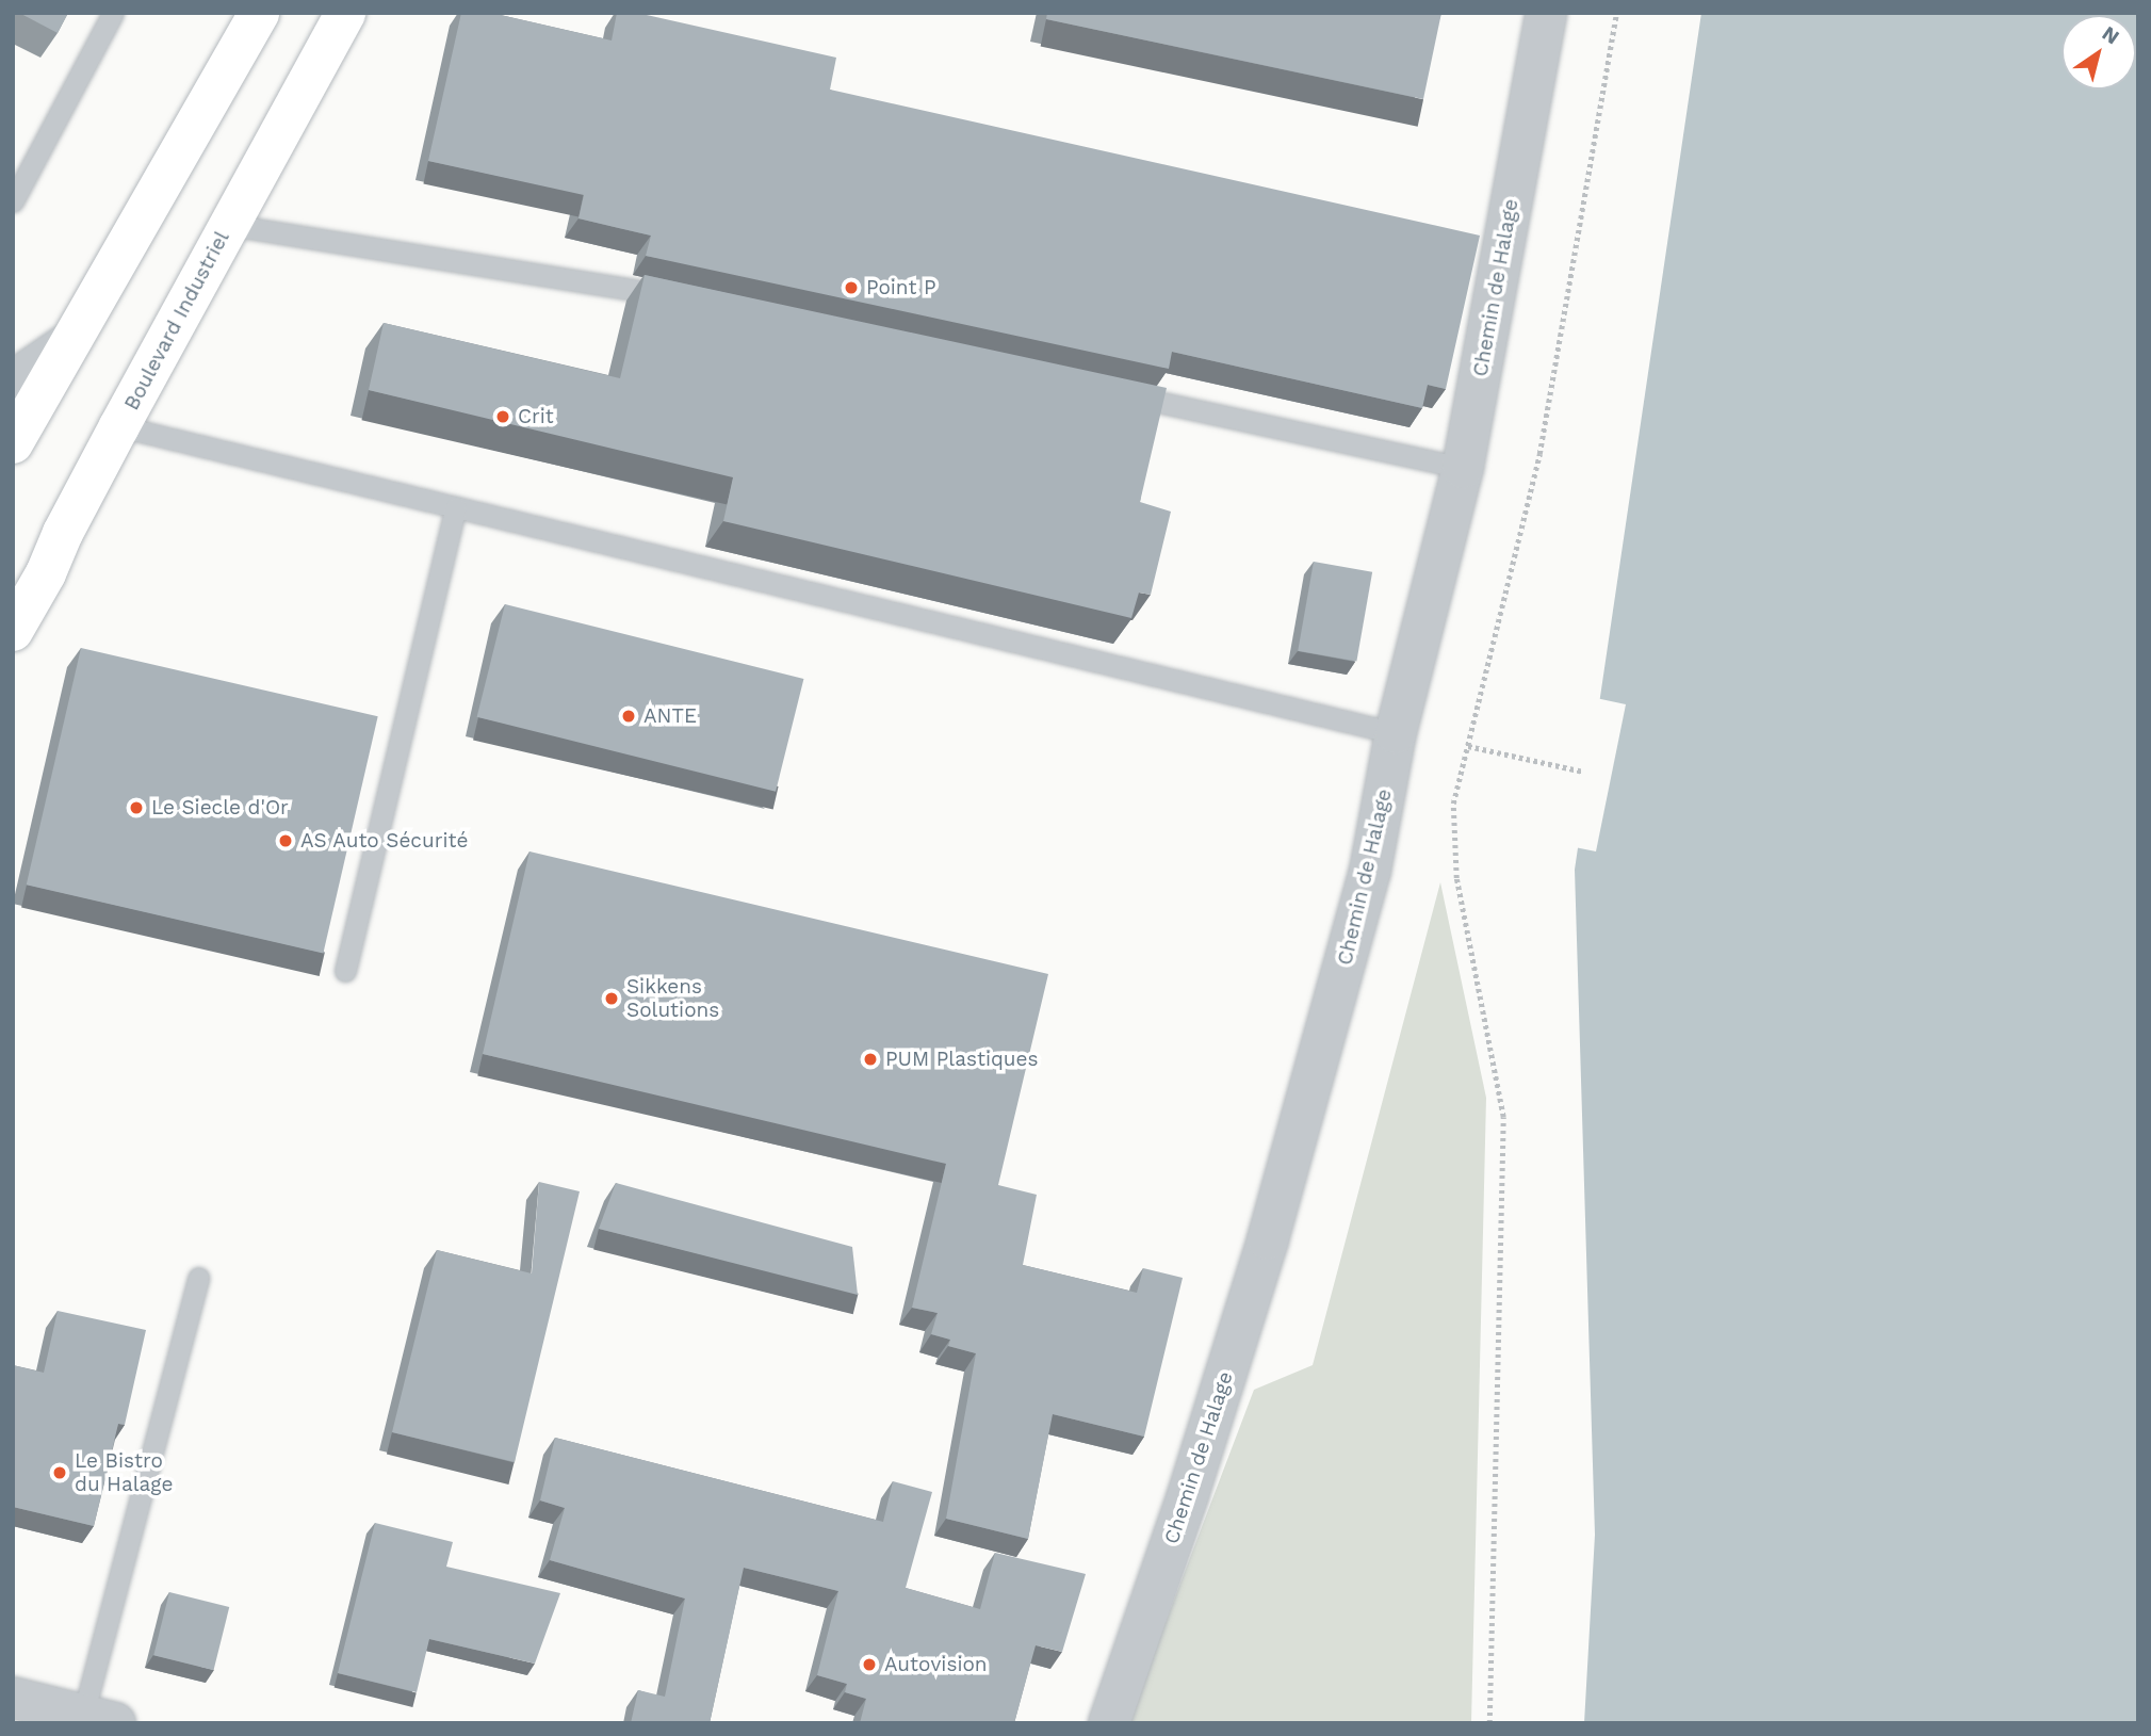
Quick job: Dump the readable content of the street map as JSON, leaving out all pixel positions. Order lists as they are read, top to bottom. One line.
{"streets":{"main road":["Boulevard Industriel"],"street":["Chemin de Halage"]},"places":["Point P","Crit","ANTE","Le Siecle d'Or","AS Auto Sécurité","Sikkens Solutions","PUM Plastiques","Le Bistro du Halage","Autovision"],"north":"top right"}
